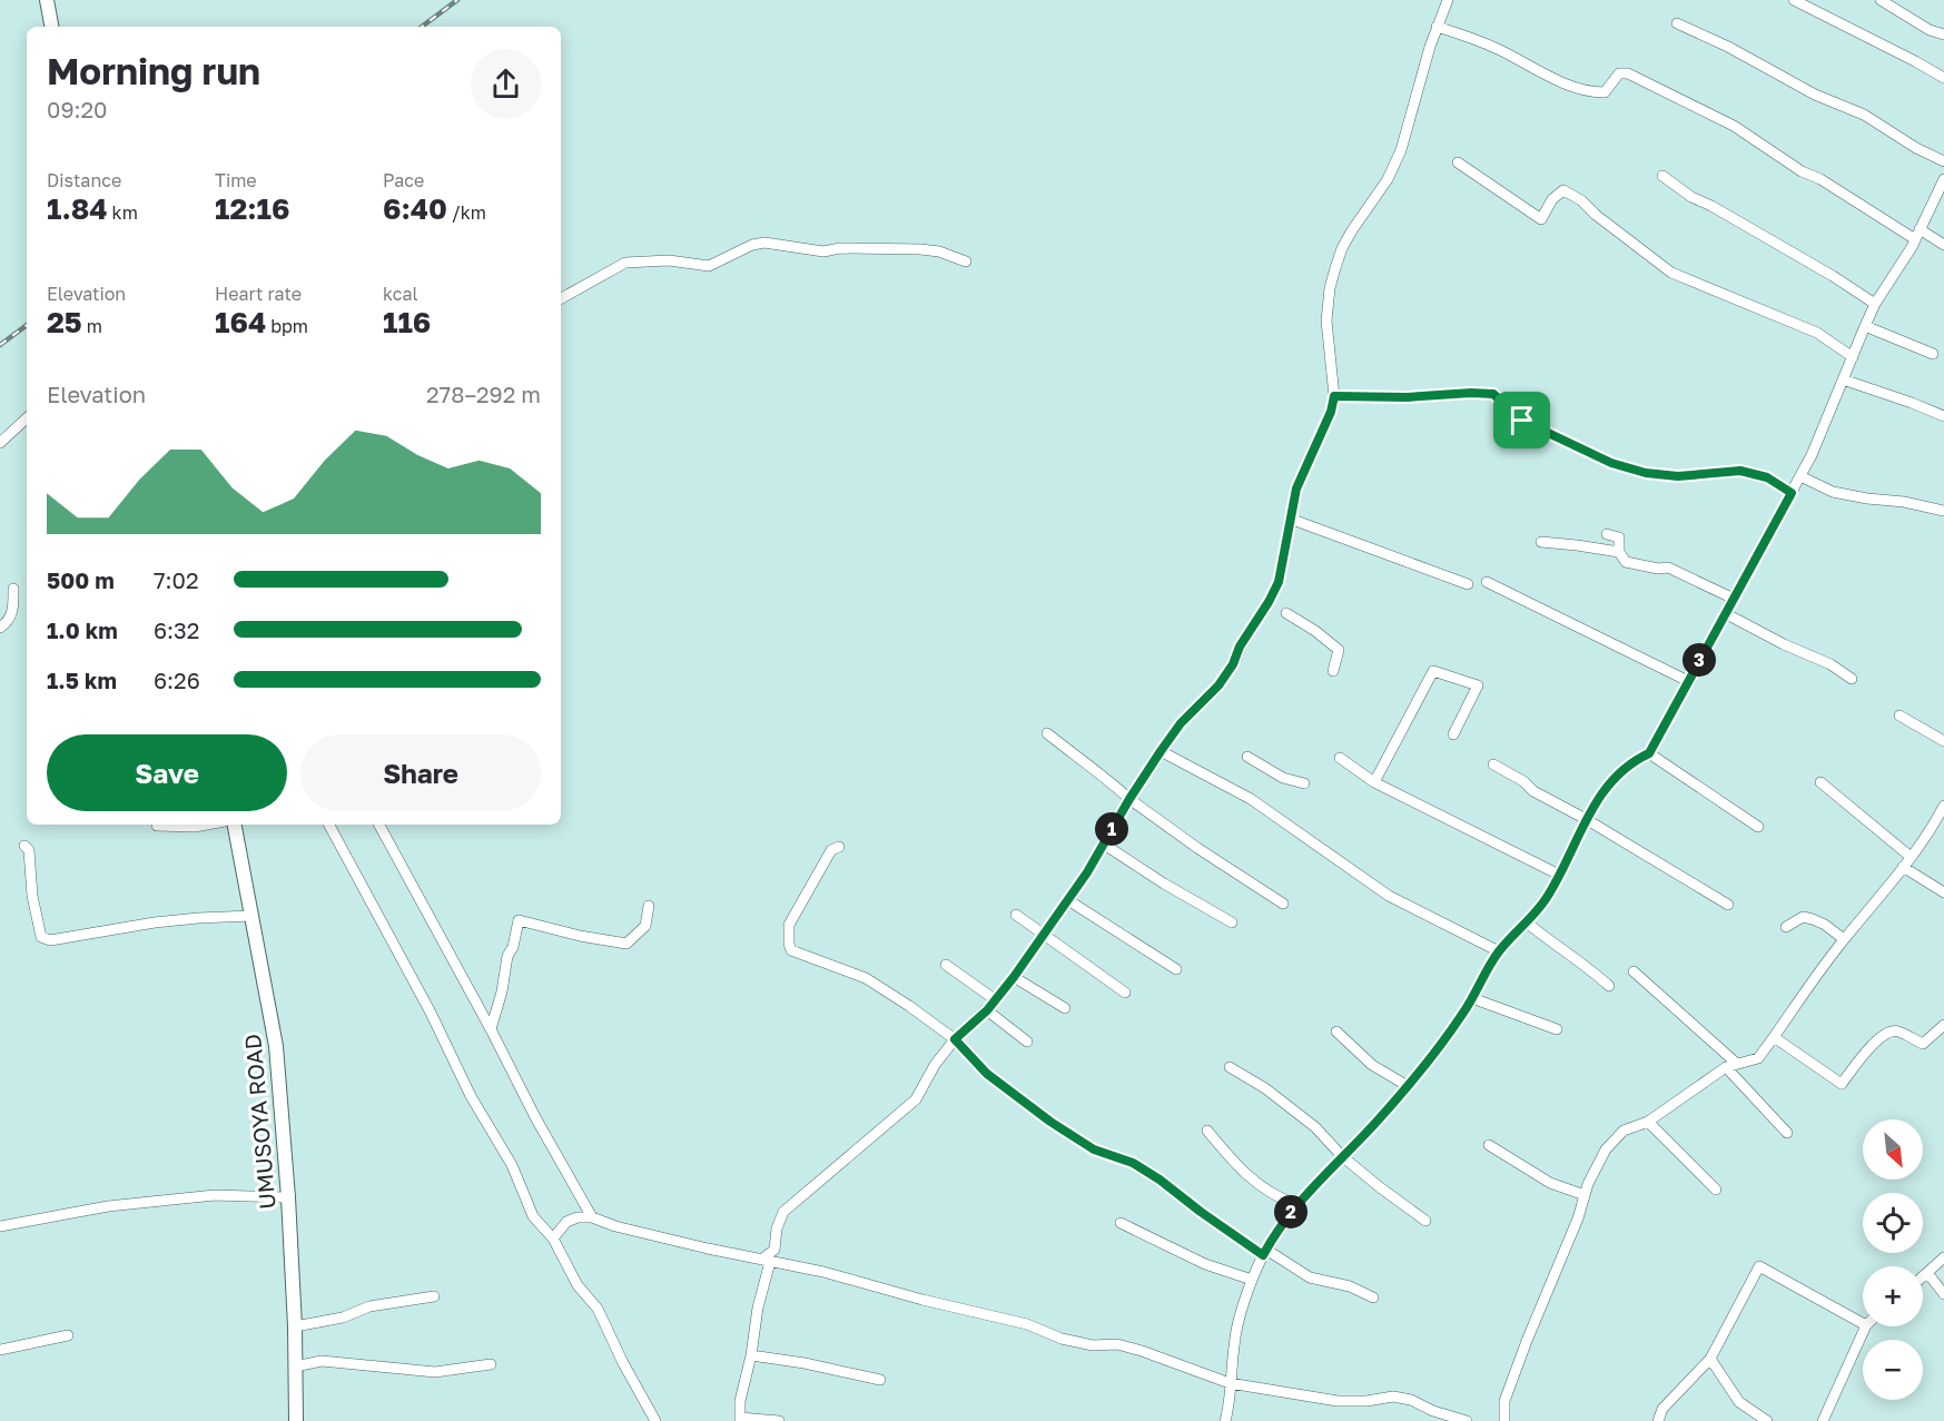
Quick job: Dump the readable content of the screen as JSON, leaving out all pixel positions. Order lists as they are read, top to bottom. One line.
{"streets":{"main road":["UMUSOYA ROAD"]},"north":"bottom right","page":{"heading":["Morning run","09:20"],"stats":[["Distance","1.84 km"],["Time","12:16"],["Pace","6:40 /km"],["Elevation","25 m"],["Heart rate","164 bpm"],["kcal","116"]],"chart":["Elevation","278–292 m"],"list":[{"name":"500 m","note":"7:02"},{"name":"1.0 km","note":"6:32"},{"name":"1.5 km","note":"6:26"}],"pins":["3","1","2"],"buttons":["Save","Share"],"map_buttons":["+","−"]}}
